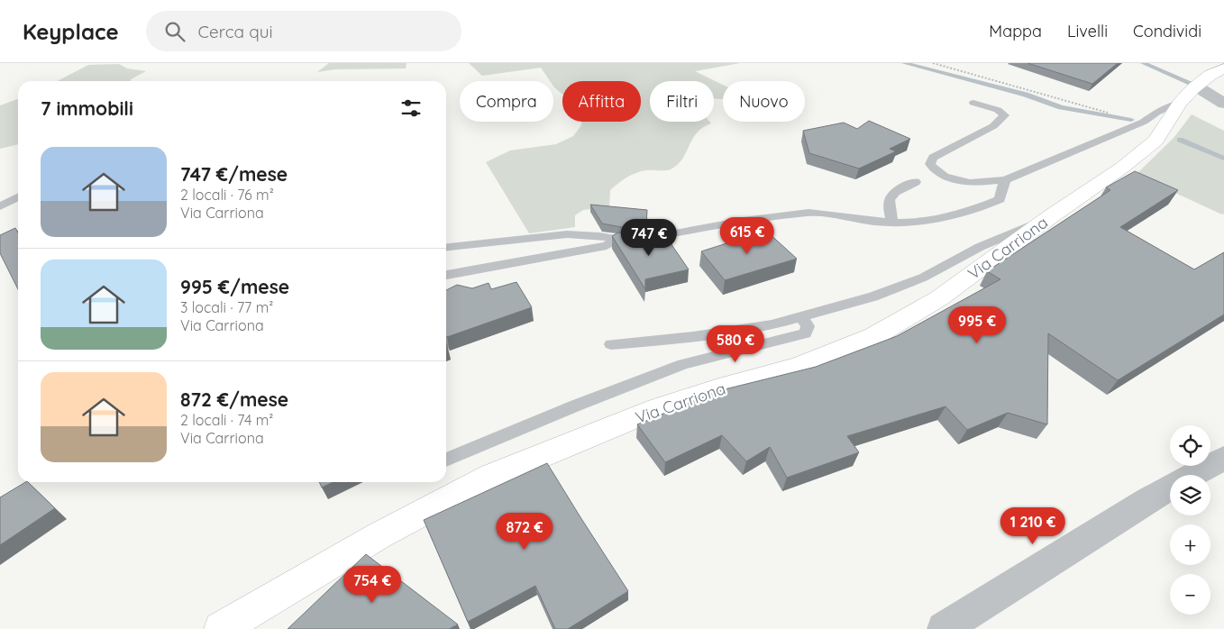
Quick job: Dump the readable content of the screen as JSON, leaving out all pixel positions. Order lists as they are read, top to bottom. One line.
{"streets":{"main road":["Via Carriona"]},"page":{"header":"Keyplace","search":"Cerca qui","nav":["Mappa","Livelli","Condividi"],"chip":["Compra","Affitta","Filtri","Nuovo"],"heading":"7 immobili","list":[{"name":"747 €/mese","note":"2 locali · 76 m² · Via Carriona"},{"name":"995 €/mese","note":"3 locali · 77 m² · Via Carriona"},{"name":"872 €/mese","note":"2 locali · 74 m² · Via Carriona"}],"price":["615 €","747 €","995 €","580 €","1 210 €","872 €","754 €"],"map_buttons":["+","−"]}}
